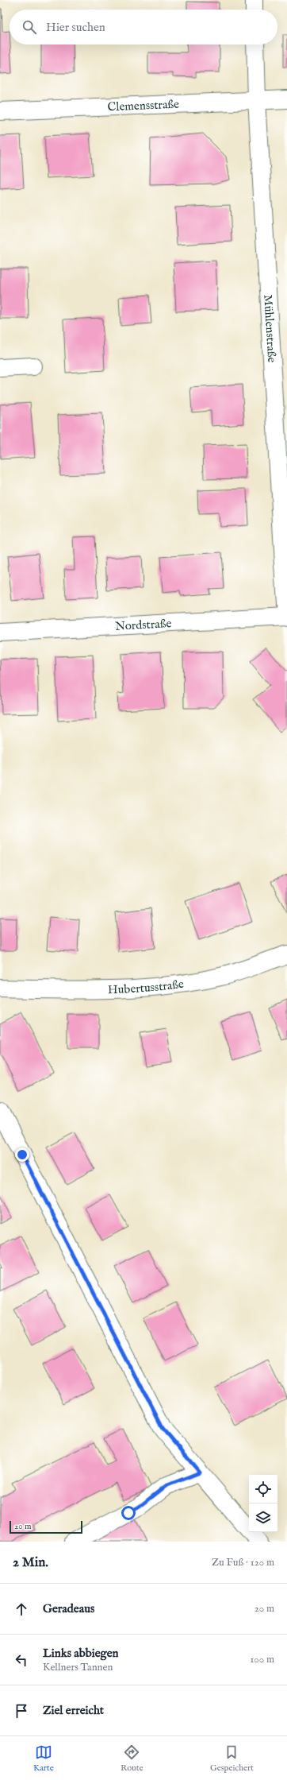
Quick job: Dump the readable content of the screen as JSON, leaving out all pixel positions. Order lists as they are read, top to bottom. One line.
{"streets":{"street":["Clemensstraße","Mühlenstraße","Nordstraße","Hubertusstraße"]},"crossings":[["Clemensstraße","Mühlenstraße"],["Mühlenstraße","Nordstraße"]],"scale_bar":"20 m","page":{"search":"Hier suchen","scale":"20 m","heading":["2 Min.","Zu Fuß · 120 m"],"list":[["Geradeaus","20 m"],["Links abbiegen","Kellners Tannen","100 m"],"Ziel erreicht"],"nav":["Karte","Route","Gespeichert"]}}
